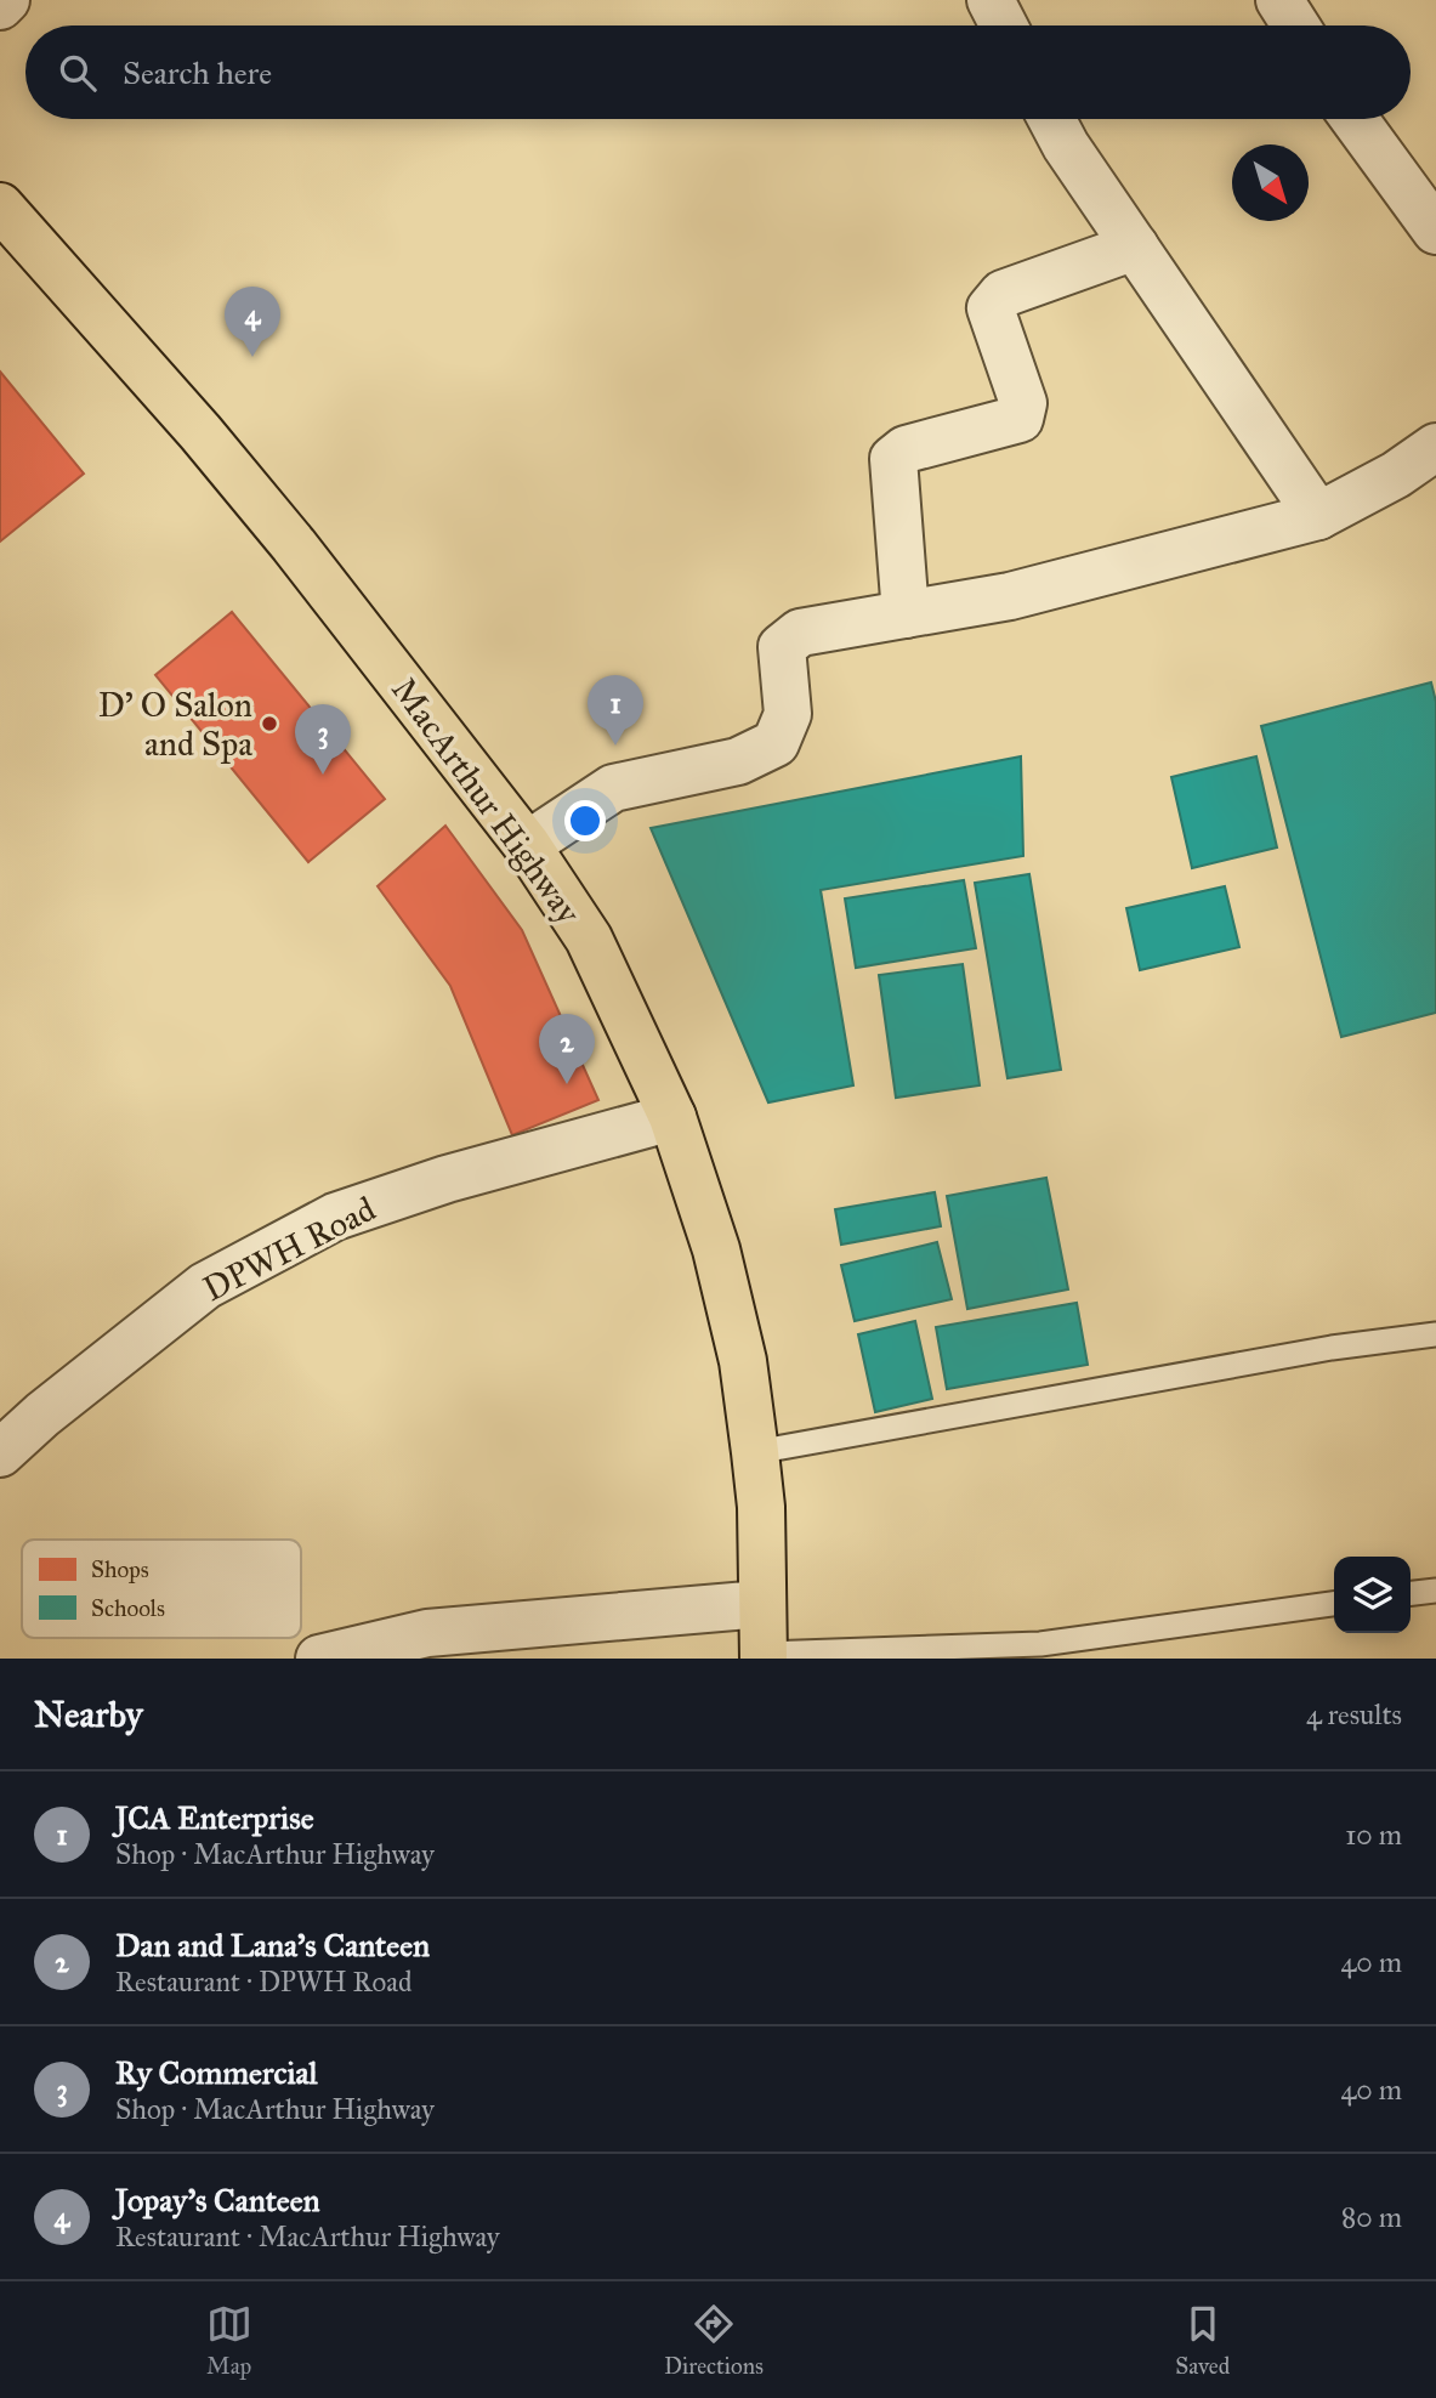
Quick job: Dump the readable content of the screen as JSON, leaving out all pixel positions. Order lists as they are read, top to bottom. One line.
{"streets":{"main road":["MacArthur Highway"],"street":["DPWH Road"]},"crossings":[["MacArthur Highway","DPWH Road"]],"places":["D' O Salon and Spa"],"legend":["Shops","Schools"],"north":"bottom right","page":{"search":"Search here","pins":["4","1","3","2"],"heading":["Nearby","4 results"],"list":[{"mark":"1","name":"JCA Enterprise","note":"Shop · MacArthur Highway","value":"10 m"},{"mark":"2","name":"Dan and Lana's Canteen","note":"Restaurant · DPWH Road","value":"40 m"},{"mark":"3","name":"Ry Commercial","note":"Shop · MacArthur Highway","value":"40 m"},{"mark":"4","name":"Jopay's Canteen","note":"Restaurant · MacArthur Highway","value":"80 m"}],"nav":["Map","Directions","Saved"]}}
